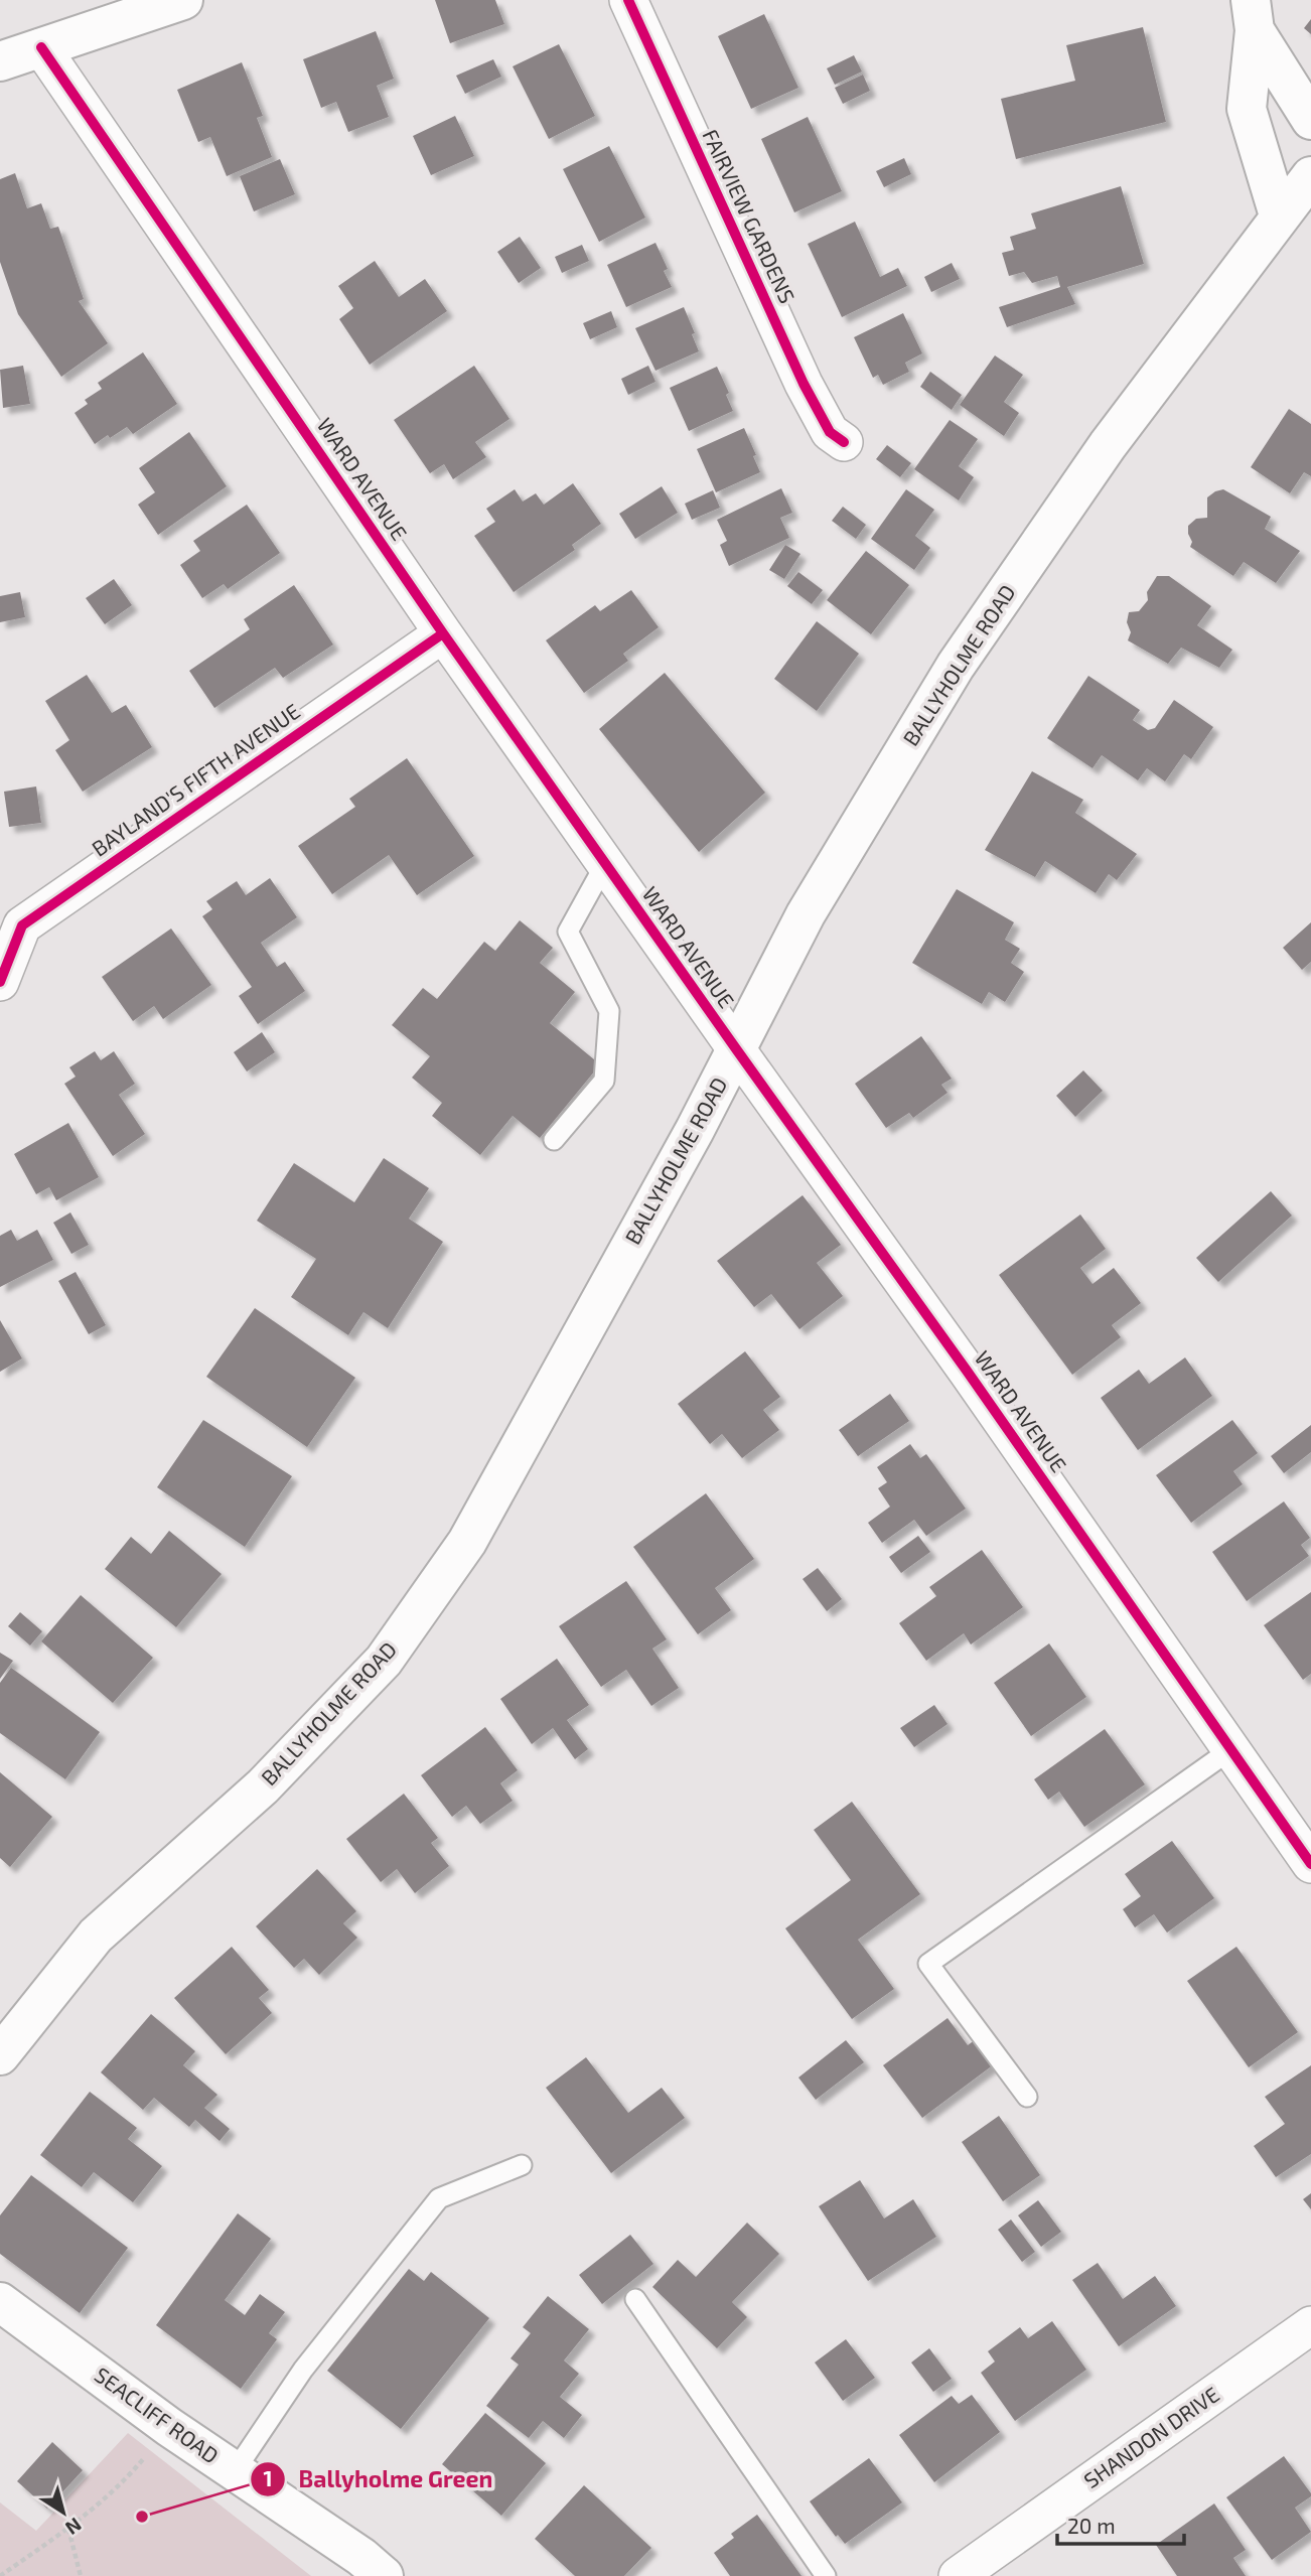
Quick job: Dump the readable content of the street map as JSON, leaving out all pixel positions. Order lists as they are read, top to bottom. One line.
{"streets":{"main road":["BALLYHOLME ROAD","SEACLIFF ROAD"],"street":["FAIRVIEW GARDENS","WARD AVENUE","BAYLAND'S FIFTH AVENUE","SHANDON DRIVE"]},"crossings":[["WARD AVENUE","BALLYHOLME ROAD"],["WARD AVENUE","BAYLAND'S FIFTH AVENUE"]],"places":["Ballyholme Green"],"scale_bar":"20 m","north":"bottom right"}
